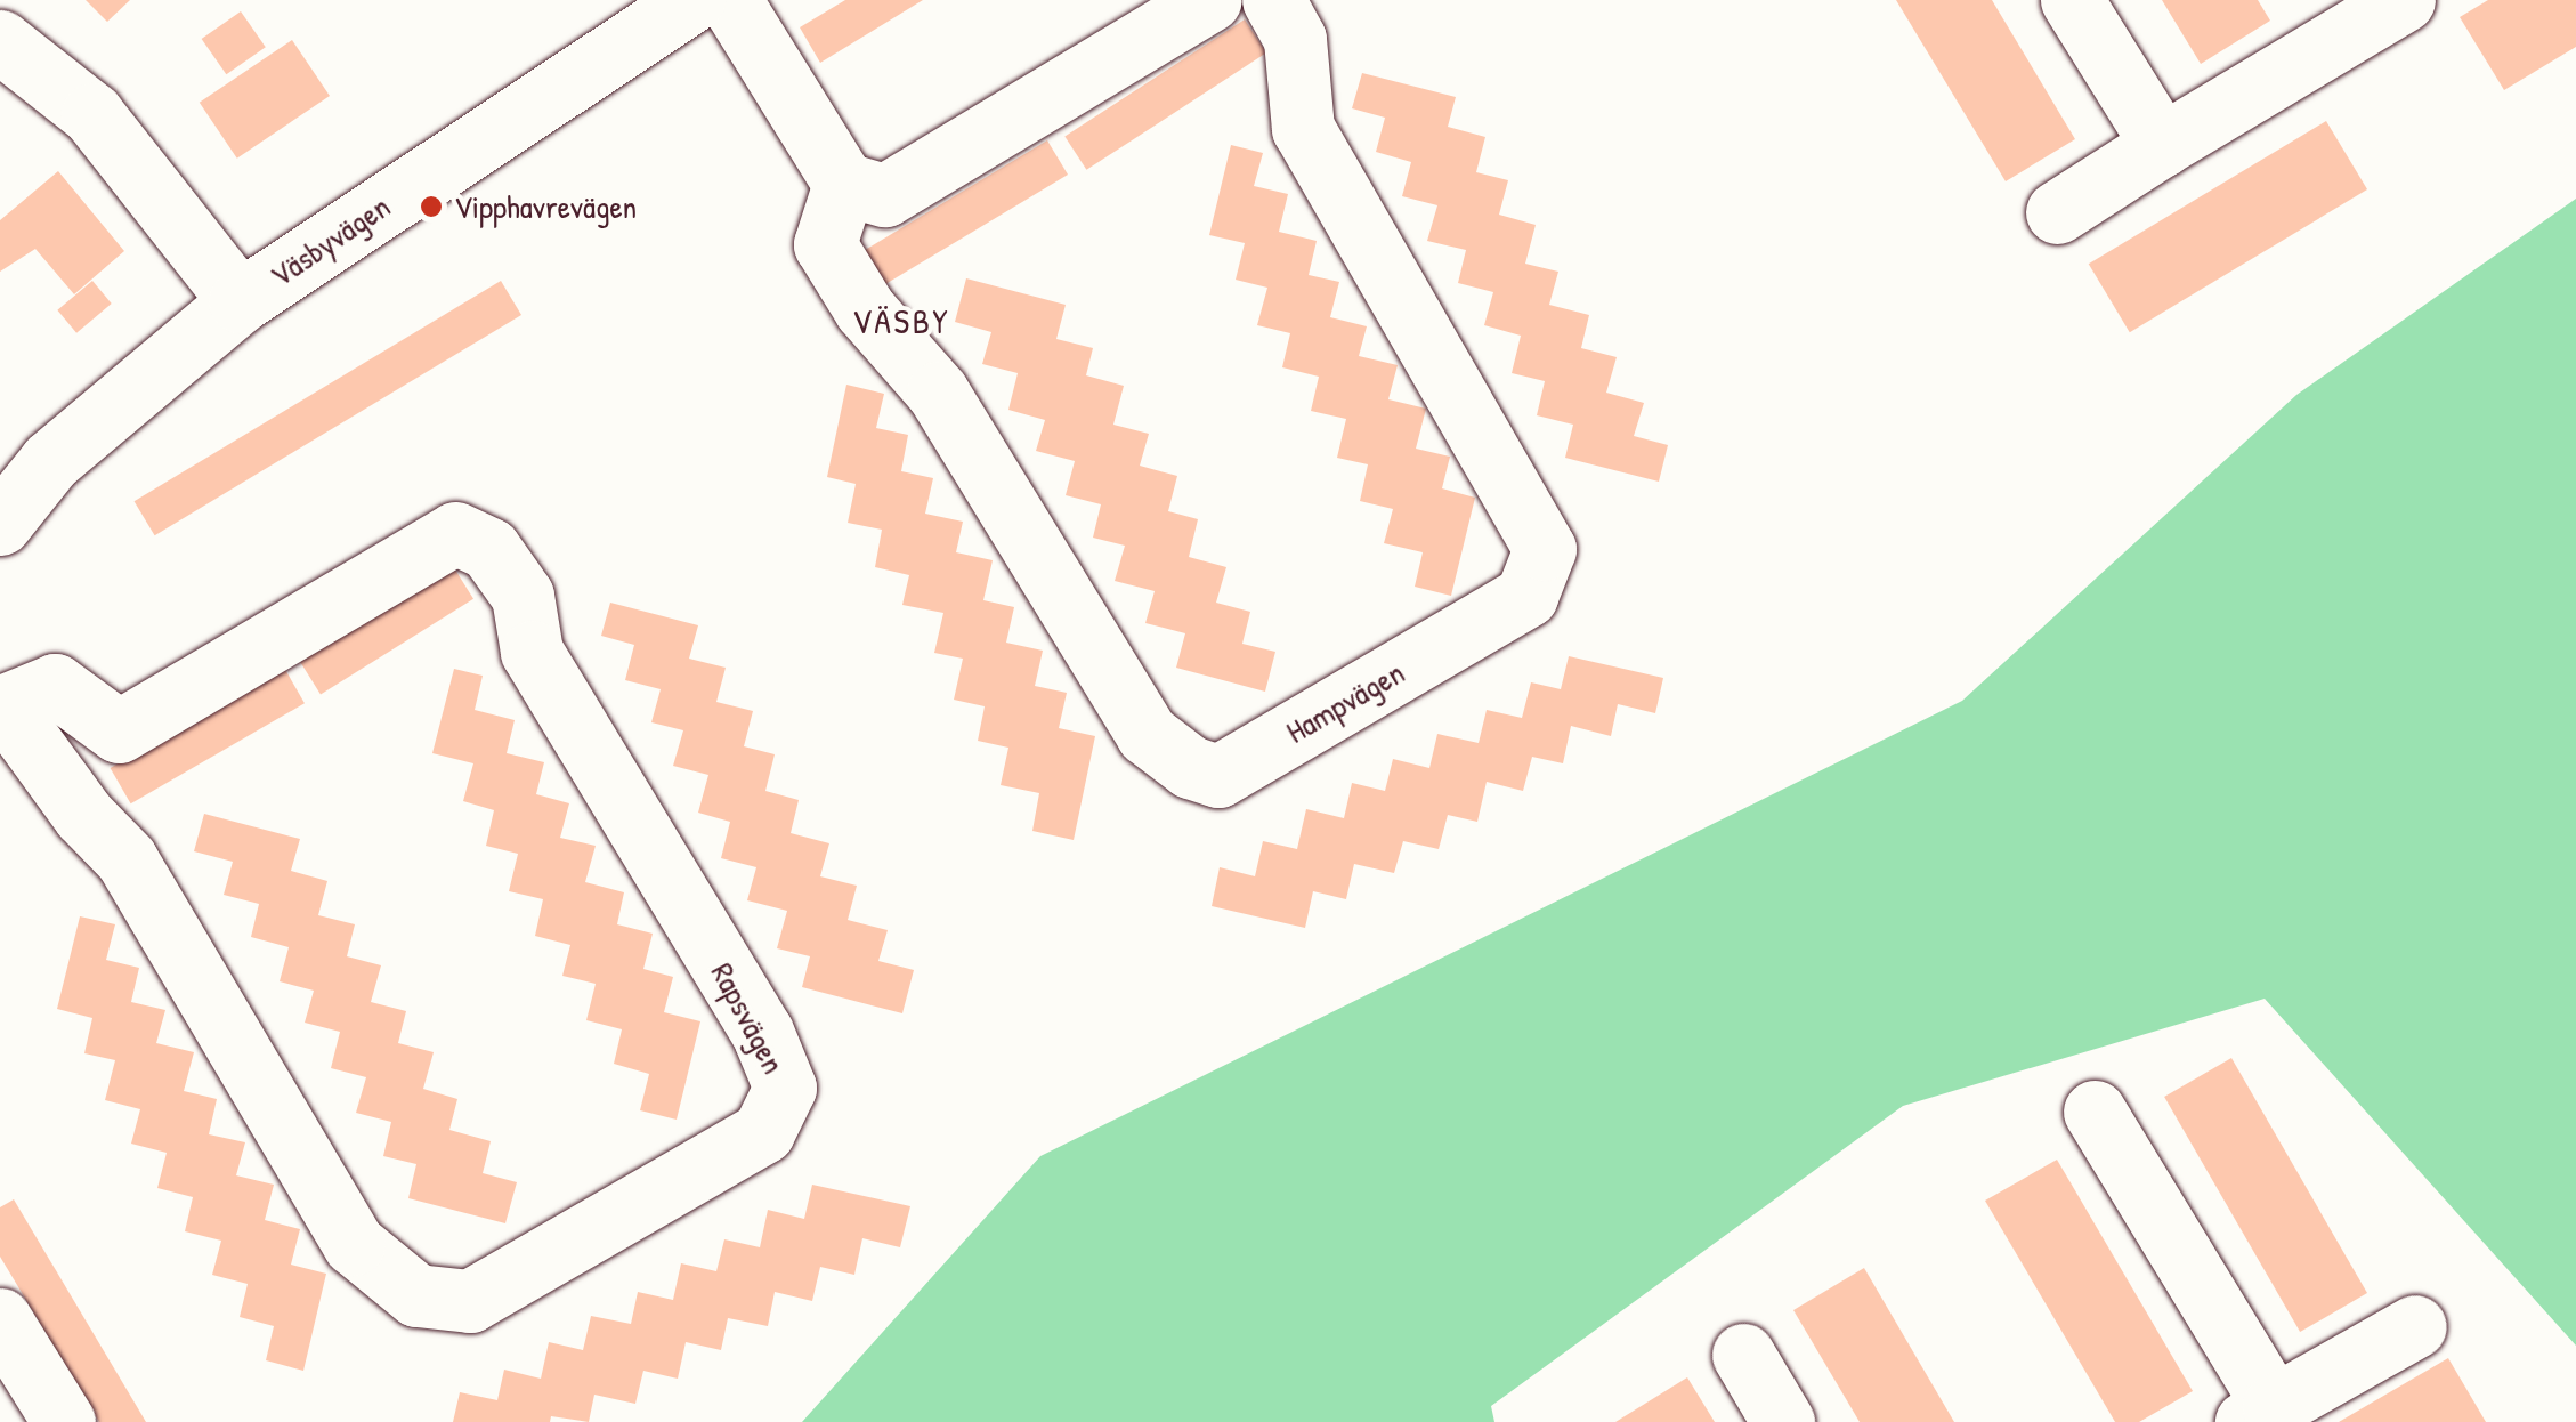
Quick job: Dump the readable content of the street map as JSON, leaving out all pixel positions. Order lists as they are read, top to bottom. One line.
{"streets":{"street":["Väsbyvägen","Hampvägen","Rapsvägen"]},"districts":["VÄSBY"],"places":["Vipphavrevägen"]}
